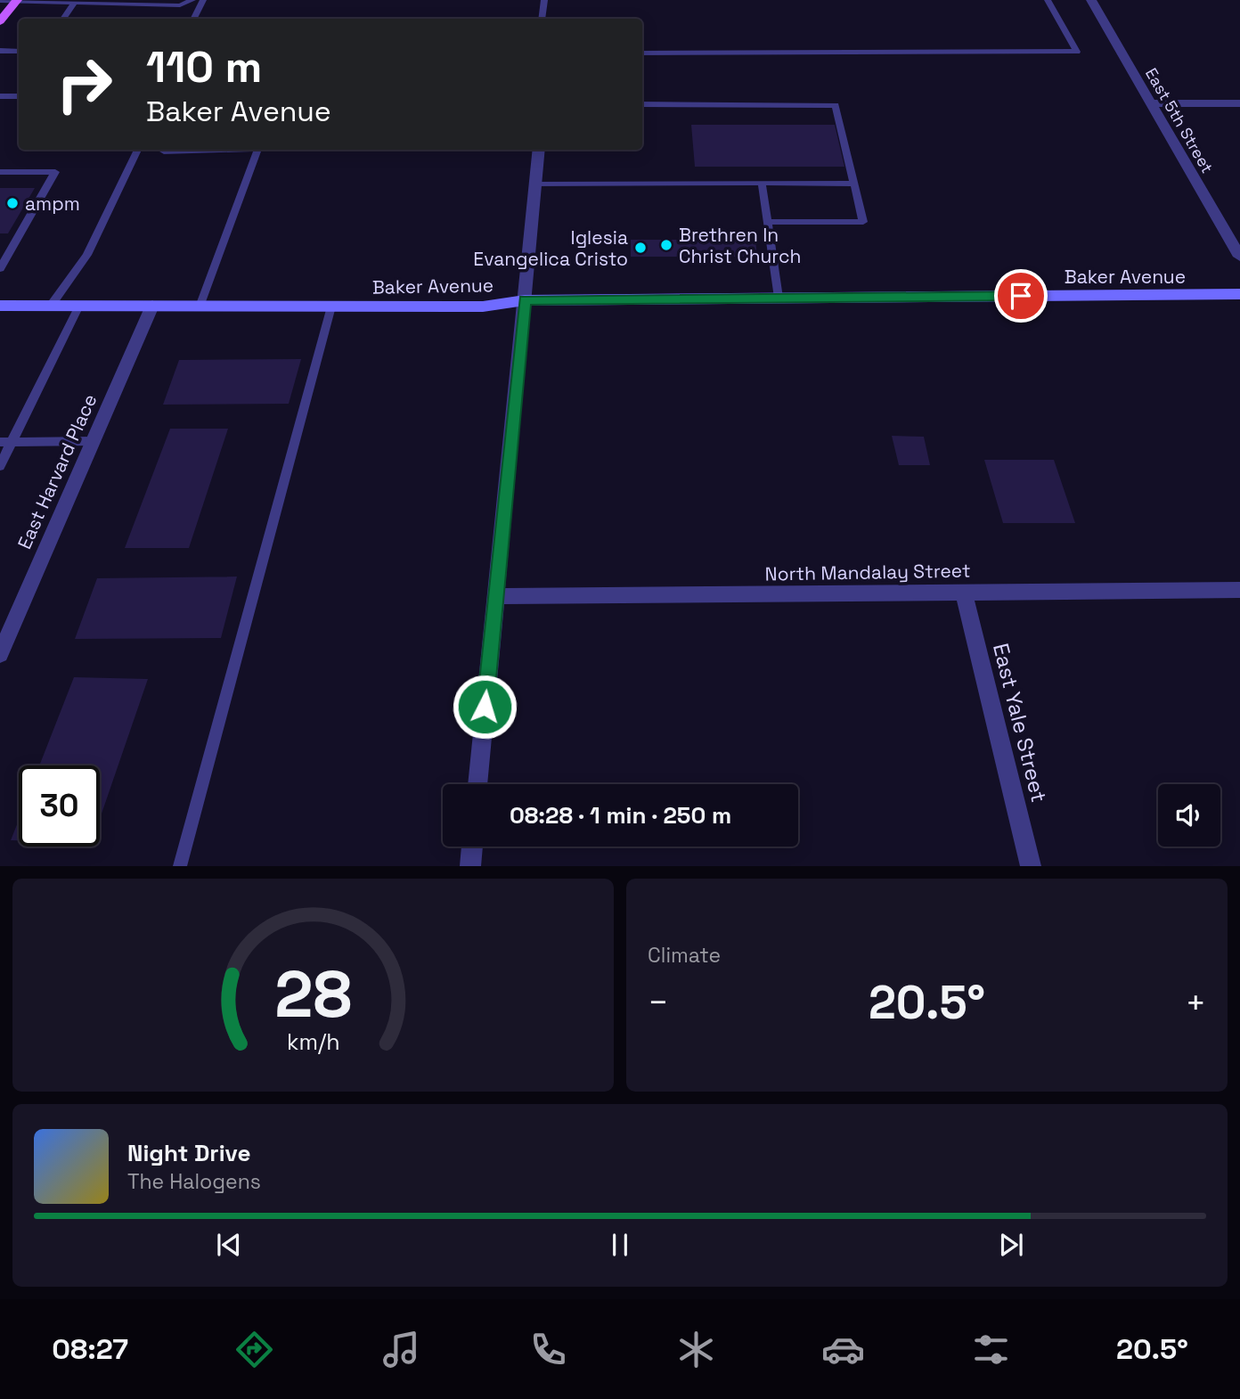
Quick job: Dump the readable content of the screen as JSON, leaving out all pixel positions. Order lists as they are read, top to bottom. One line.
{"streets":{"street":["East 5th Street","Baker Avenue","East Harvard Place","North Mandalay Street","East Yale Street"]},"crossings":[["Baker Avenue","East Harvard Place"],["North Mandalay Street","East Yale Street"]],"places":["ampm","Brethren In Christ Church","Iglesia Evangelica Cristo"],"page":{"turn":["110 m","Baker Avenue"],"limit":"30","trip":"08:28 · 1 min · 250 m","tile":"Climate","heat":["−","20.5°","+"],"song":["Night Drive","The Halogens"],"tabs":["08:27","20.5°"],"gauge":["28","km/h"]}}
